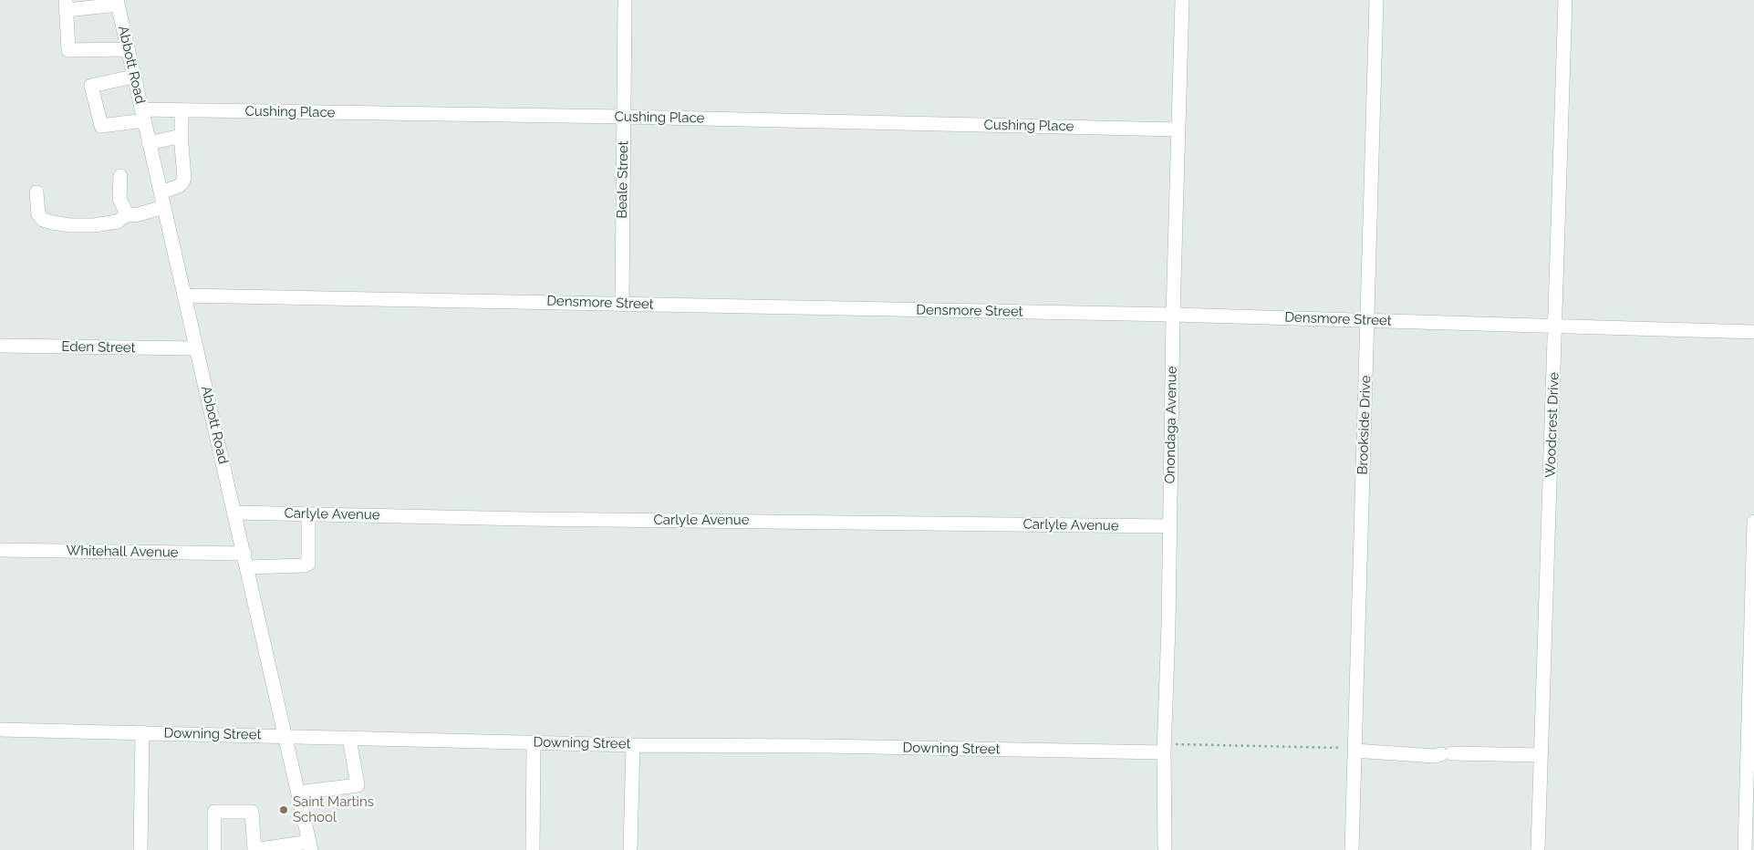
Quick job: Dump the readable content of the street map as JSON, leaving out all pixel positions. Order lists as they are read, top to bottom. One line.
{"streets":{"street":["Abbott Road","Cushing Place","Beale Street","Densmore Street","Eden Street","Onondaga Avenue","Brookside Drive","Woodcrest Drive","Carlyle Avenue","Whitehall Avenue","Downing Street"]},"crossings":[["Abbott Road","Cushing Place"],["Abbott Road","Densmore Street"],["Abbott Road","Eden Street"],["Abbott Road","Carlyle Avenue"],["Abbott Road","Whitehall Avenue"],["Abbott Road","Downing Street"],["Cushing Place","Beale Street"],["Cushing Place","Onondaga Avenue"],["Beale Street","Densmore Street"],["Densmore Street","Onondaga Avenue"],["Densmore Street","Brookside Drive"],["Densmore Street","Woodcrest Drive"],["Onondaga Avenue","Carlyle Avenue"],["Onondaga Avenue","Downing Street"]],"places":["Saint Martins School"]}
